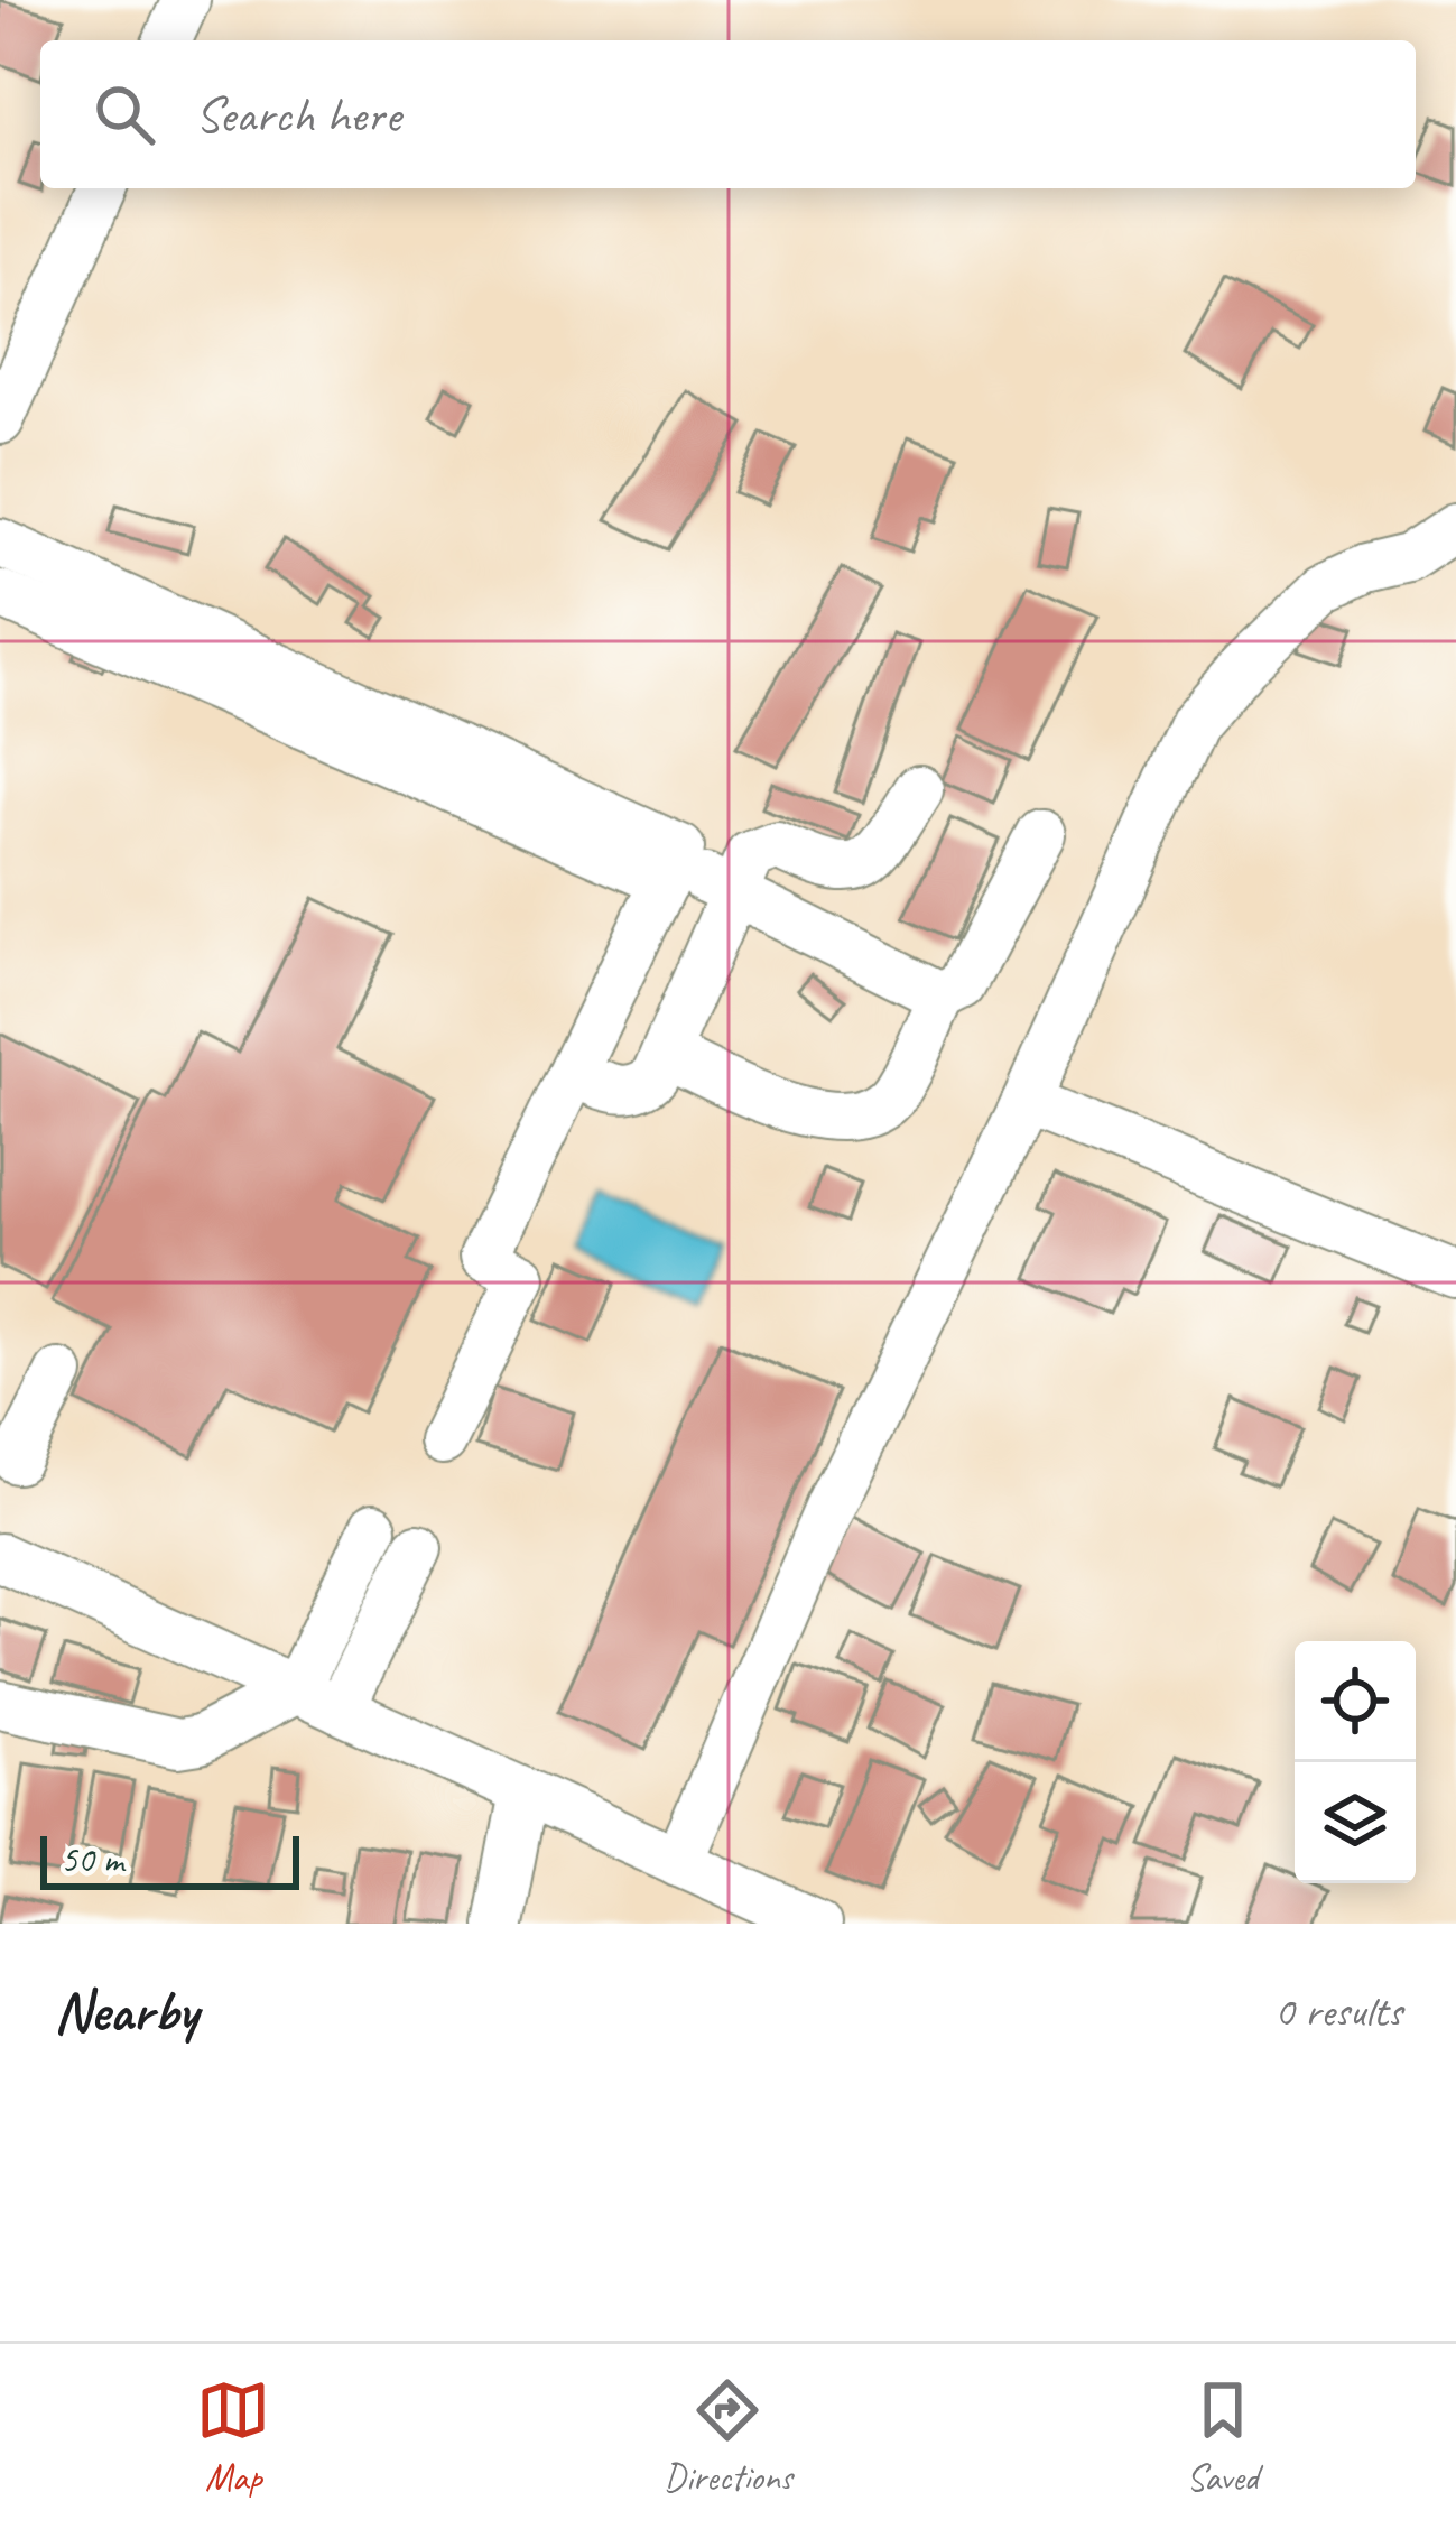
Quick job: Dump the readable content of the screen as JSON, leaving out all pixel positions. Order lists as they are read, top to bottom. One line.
{"scale_bar":"50 m","page":{"search":"Search here","scale":"50 m","heading":["Nearby","0 results"],"nav":["Map","Directions","Saved"]}}
